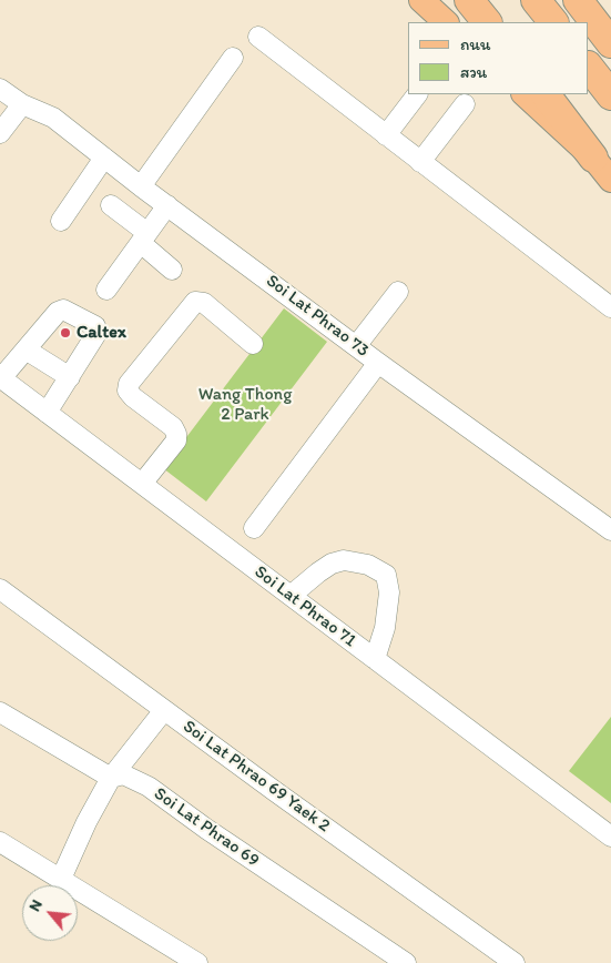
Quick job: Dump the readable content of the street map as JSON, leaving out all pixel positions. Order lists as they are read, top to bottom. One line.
{"streets":{"street":["Soi Lat Phrao 73","Soi Lat Phrao 71","Soi Lat Phrao 69 Yaek 2","Soi Lat Phrao 69"]},"parks":["Wang Thong 2 Park"],"places":["Caltex"],"legend":["ถนน","สวน"],"north":"top left"}
